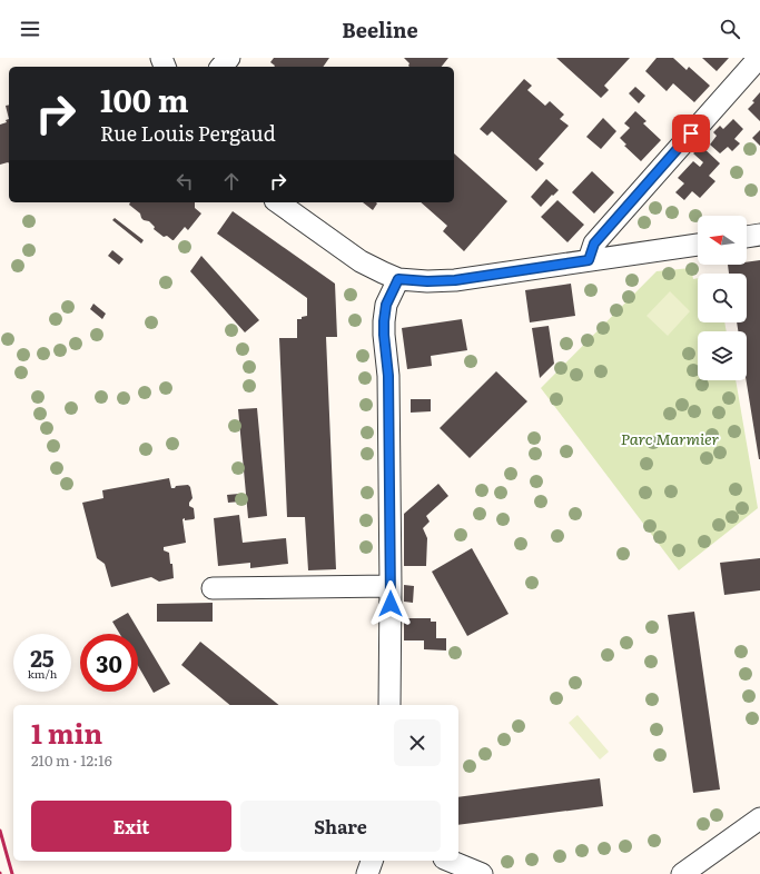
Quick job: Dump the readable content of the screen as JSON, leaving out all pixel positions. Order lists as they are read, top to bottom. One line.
{"parks":["Parc Marmier"],"north":"left","page":{"header":"Beeline","turn":["100 m","Rue Louis Pergaud"],"speed":"25 km/h","limit":"30","heading":["1 min","210 m · 12:16"],"buttons":["Exit","Share"]}}
